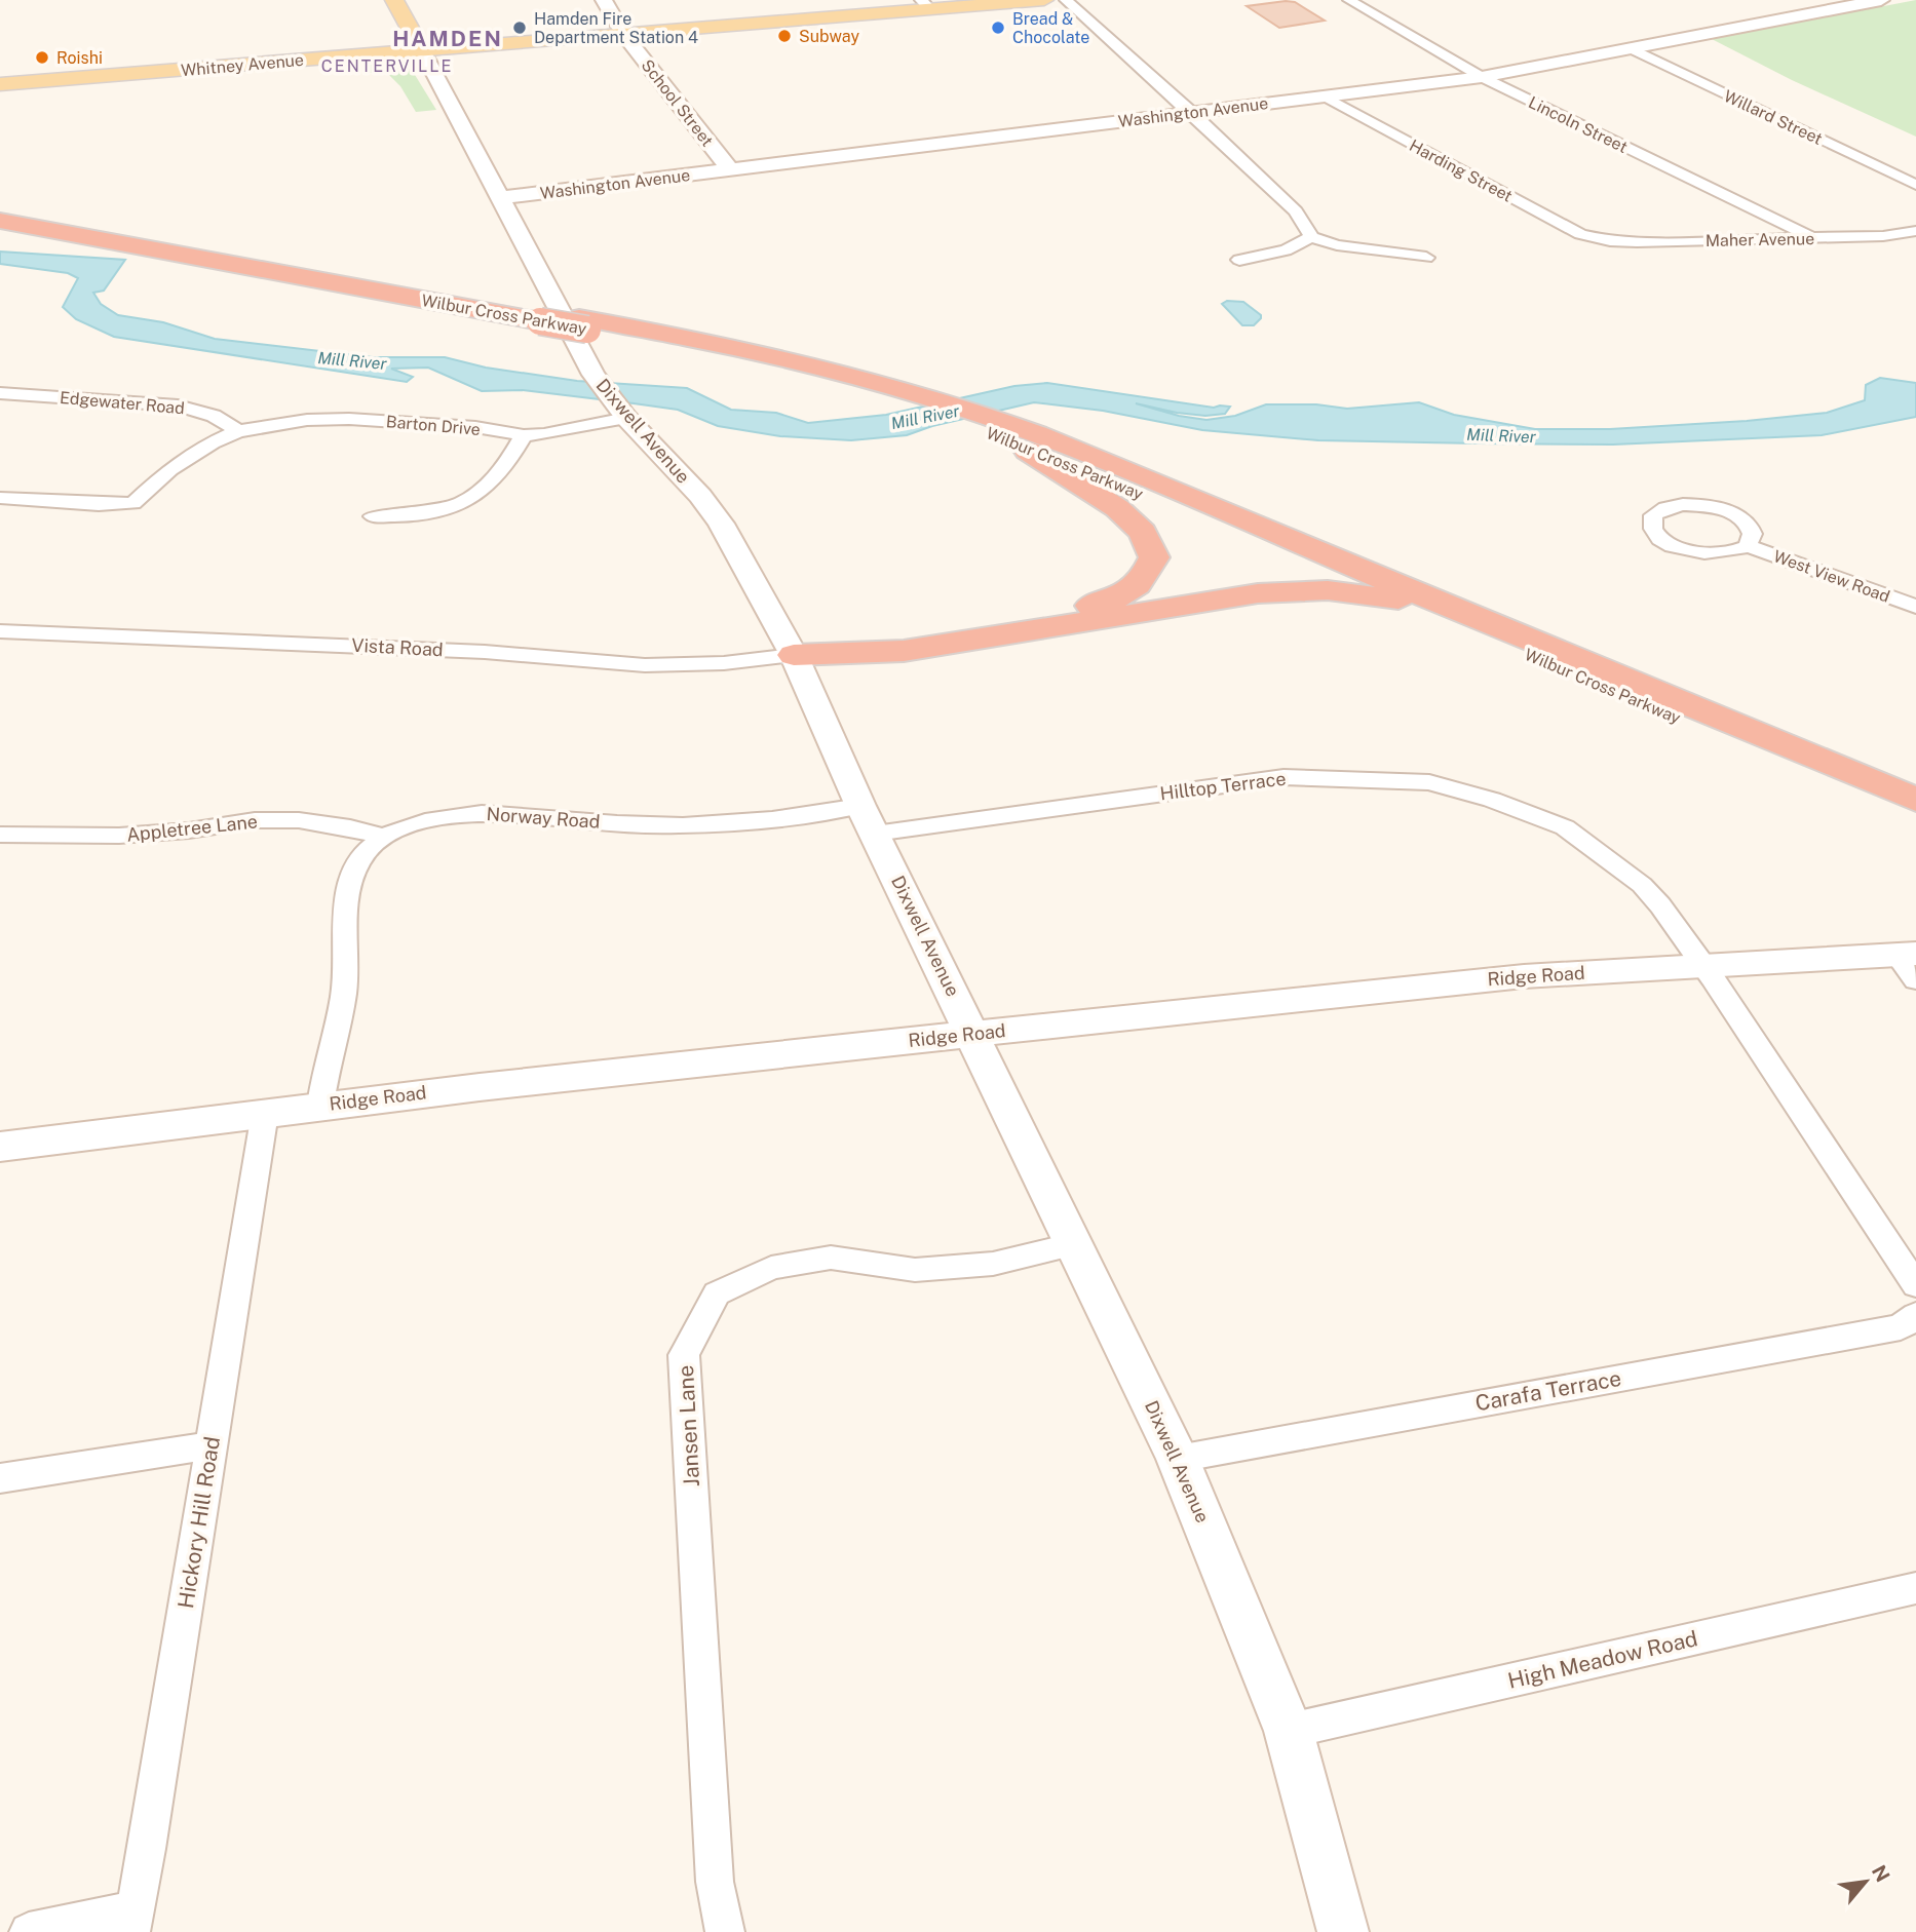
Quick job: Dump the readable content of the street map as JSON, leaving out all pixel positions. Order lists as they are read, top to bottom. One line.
{"streets":{"highway":["Wilbur Cross Parkway"],"main road":["Whitney Avenue","School Street","Washington Avenue","Dixwell Avenue","Ridge Road"],"street":["Willard Street","Lincoln Street","Harding Street","Maher Avenue","Edgewater Road","Barton Drive","West View Road","Vista Road","Hilltop Terrace","Norway Road","Appletree Lane","Carafa Terrace","Jansen Lane","Hickory Hill Road","High Meadow Road"]},"crossings":[["Whitney Avenue","School Street"],["Whitney Avenue","Dixwell Avenue"],["School Street","Washington Avenue"],["Washington Avenue","Willard Street"],["Washington Avenue","Lincoln Street"],["Washington Avenue","Harding Street"],["Washington Avenue","Dixwell Avenue"],["Lincoln Street","Maher Avenue"],["Harding Street","Maher Avenue"],["Edgewater Road","Barton Drive"],["Barton Drive","Dixwell Avenue"],["Dixwell Avenue","Vista Road"],["Dixwell Avenue","Hilltop Terrace"],["Dixwell Avenue","Norway Road"],["Dixwell Avenue","Ridge Road"],["Dixwell Avenue","Carafa Terrace"],["Dixwell Avenue","Jansen Lane"],["Dixwell Avenue","High Meadow Road"],["Hilltop Terrace","Norway Road"],["Hilltop Terrace","Ridge Road"],["Norway Road","Appletree Lane"],["Norway Road","Ridge Road"],["Ridge Road","Hickory Hill Road"]],"districts":["HAMDEN","CENTERVILLE"],"water":["Mill River"],"places":["Hamden Fire Department Station 4","Bread & Chocolate","Subway","Roishi"],"north":"top right"}
